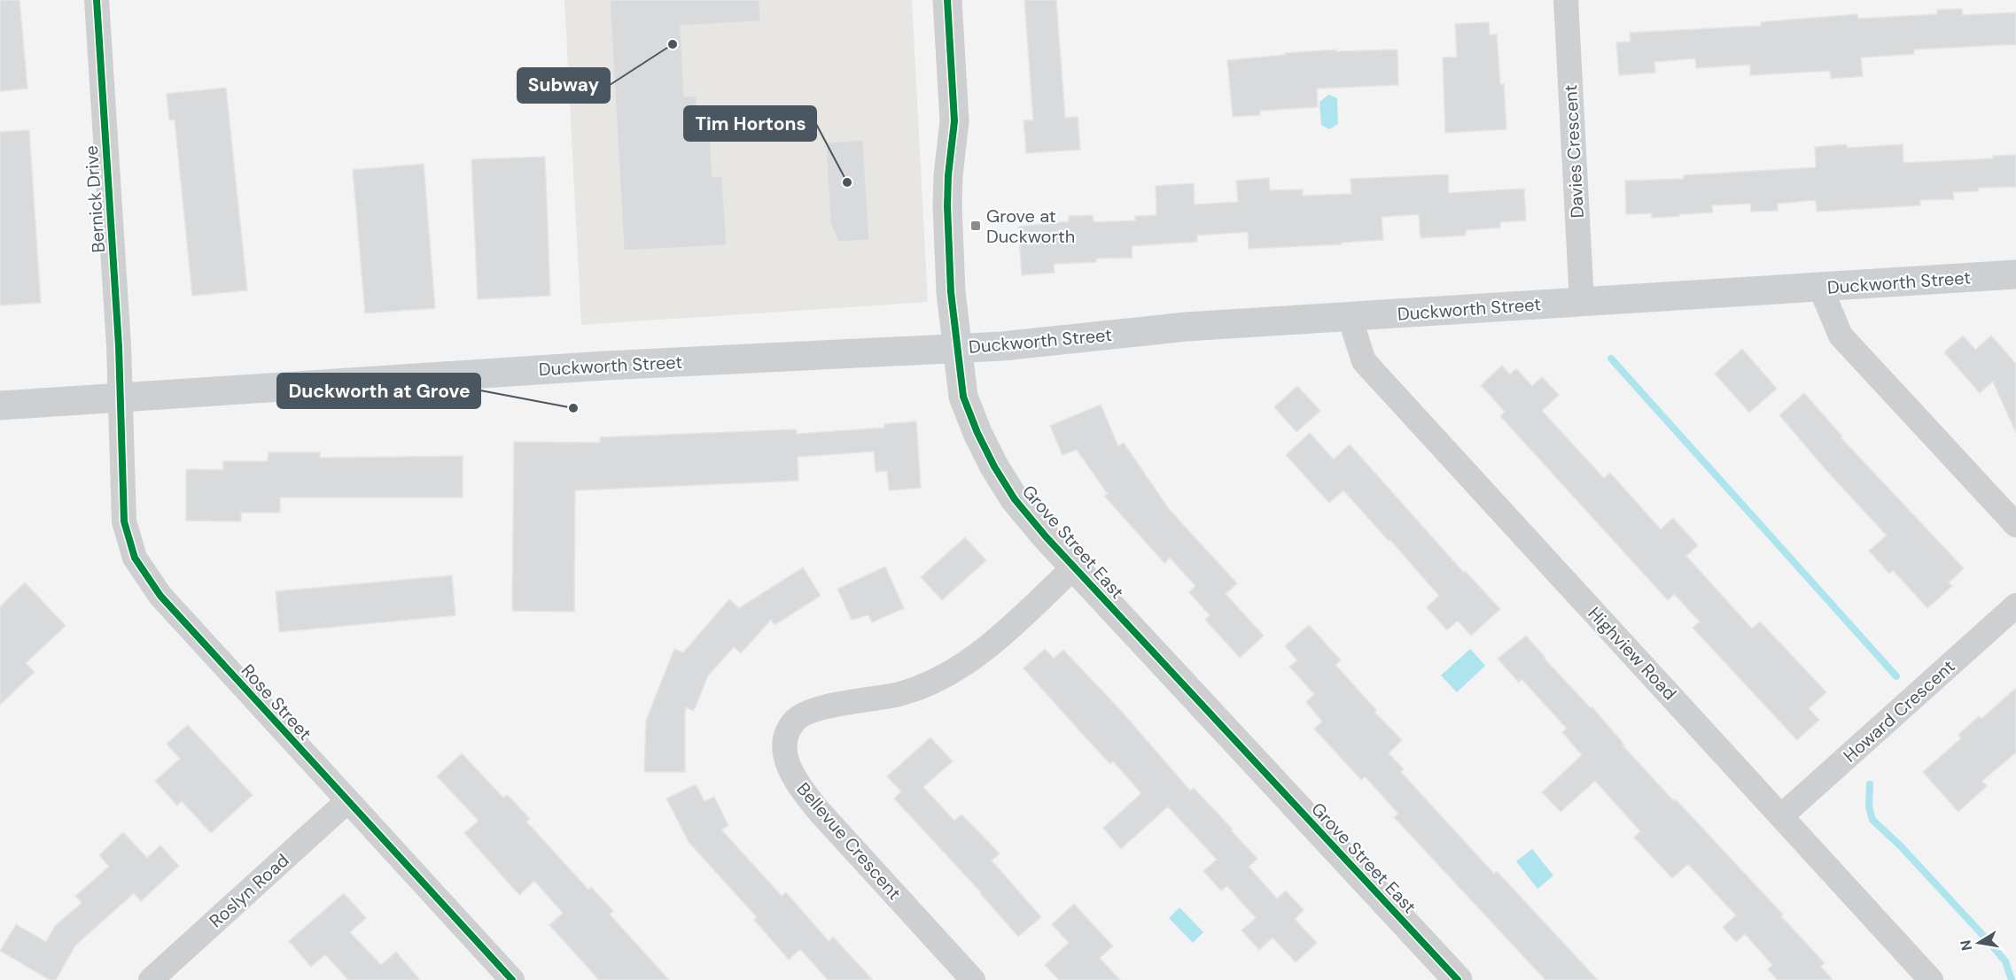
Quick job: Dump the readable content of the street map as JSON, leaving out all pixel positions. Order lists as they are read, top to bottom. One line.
{"streets":{"main road":["Duckworth Street"],"street":["Davies Crescent","Bernick Drive","Grove Street East","Highview Road","Rose Street","Howard Crescent","Bellevue Crescent","Roslyn Road"]},"crossings":[["Davies Crescent","Duckworth Street"],["Bernick Drive","Duckworth Street"],["Bernick Drive","Rose Street"],["Duckworth Street","Grove Street East"],["Duckworth Street","Highview Road"],["Duckworth Street","Rose Street"],["Grove Street East","Bellevue Crescent"],["Highview Road","Howard Crescent"],["Rose Street","Roslyn Road"]],"places":{"other":["Subway","Tim Hortons","Duckworth at Grove"],"transit":["Grove at Duckworth"]},"north":"left"}
